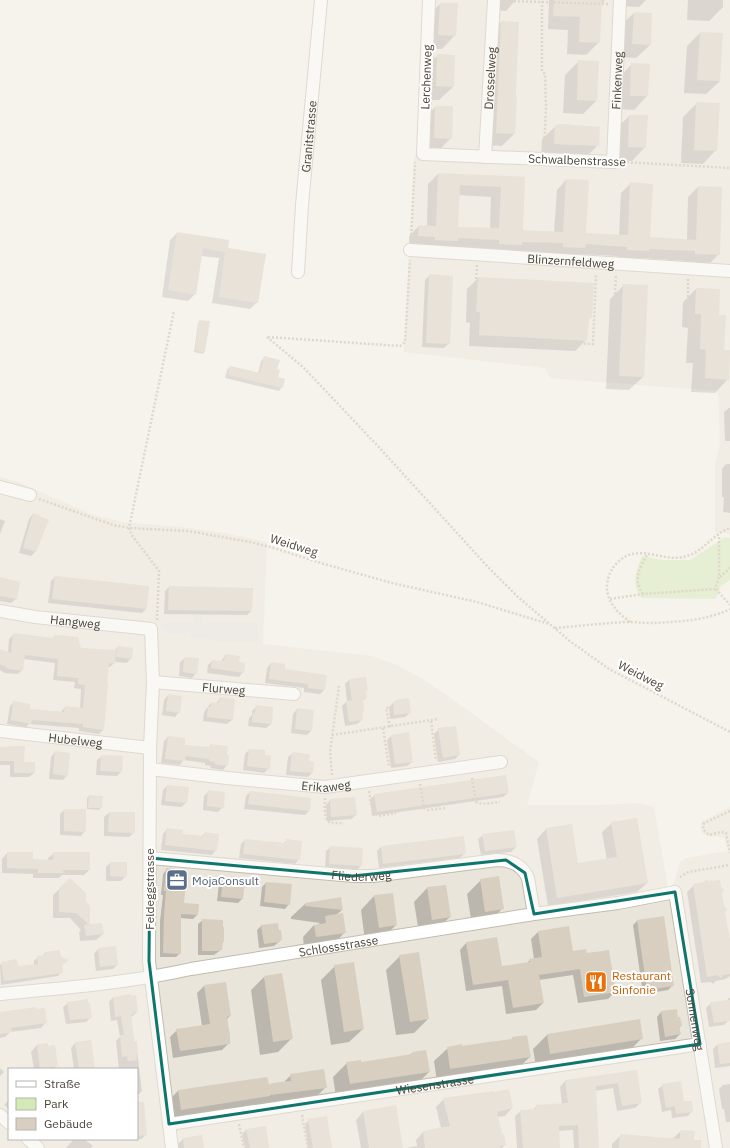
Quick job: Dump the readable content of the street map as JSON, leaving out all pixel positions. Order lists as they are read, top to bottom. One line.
{"streets":{"street":["Lerchenweg","Drosselweg","Finkenweg","Granitstrasse","Schwalbenstrasse","Blinzernfeldweg","Hangweg","Flurweg","Hubelweg","Erikaweg","Fliederweg","Feldeggstrasse","Schlossstrasse","Sonnenweg","Wiesenstrasse"],"path":["Weidweg"]},"crossings":[["Lerchenweg","Schwalbenstrasse"],["Drosselweg","Schwalbenstrasse"],["Finkenweg","Schwalbenstrasse"],["Blinzernfeldweg","Weidweg"],["Hangweg","Feldeggstrasse"],["Flurweg","Feldeggstrasse"],["Hubelweg","Feldeggstrasse"],["Erikaweg","Feldeggstrasse"],["Fliederweg","Feldeggstrasse"],["Fliederweg","Schlossstrasse"],["Feldeggstrasse","Schlossstrasse"],["Feldeggstrasse","Wiesenstrasse"],["Schlossstrasse","Sonnenweg"],["Sonnenweg","Wiesenstrasse"]],"places":{"office":["MojaConsult"],"restaurant":["Restaurant Sinfonie"]},"legend":["Straße","Park","Gebäude"]}
